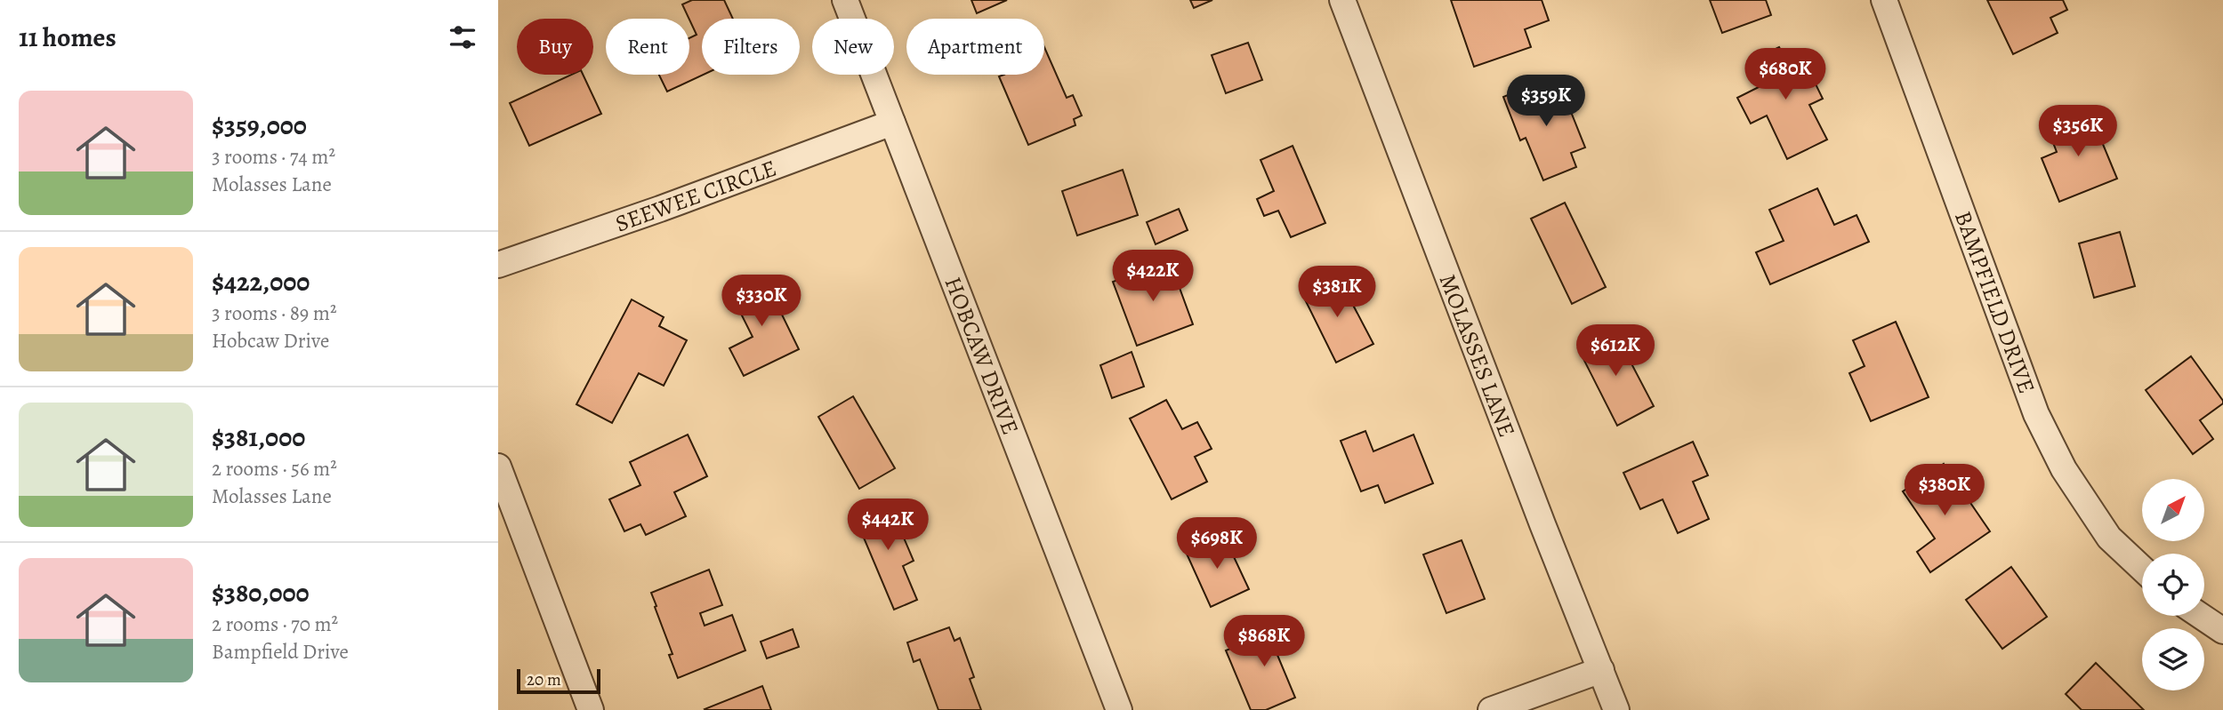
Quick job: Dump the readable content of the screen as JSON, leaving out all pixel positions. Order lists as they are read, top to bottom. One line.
{"streets":{"street":["SEEWEE CIRCLE","BAMPFIELD DRIVE","HOBCAW DRIVE","MOLASSES LANE"]},"crossings":[["SEEWEE CIRCLE","HOBCAW DRIVE"]],"scale_bar":"20 m","north":"top right","page":{"heading":"11 homes","chip":["Buy","Rent","Filters","New","Apartment"],"price":["$680K","$359K","$356K","$422K","$381K","$330K","$612K","$380K","$442K","$698K","$868K"],"list":[{"name":"$359,000","note":"3 rooms · 74 m² · Molasses Lane"},{"name":"$422,000","note":"3 rooms · 89 m² · Hobcaw Drive"},{"name":"$381,000","note":"2 rooms · 56 m² · Molasses Lane"},{"name":"$380,000","note":"2 rooms · 70 m² · Bampfield Drive"}],"scale":"20 m"}}
